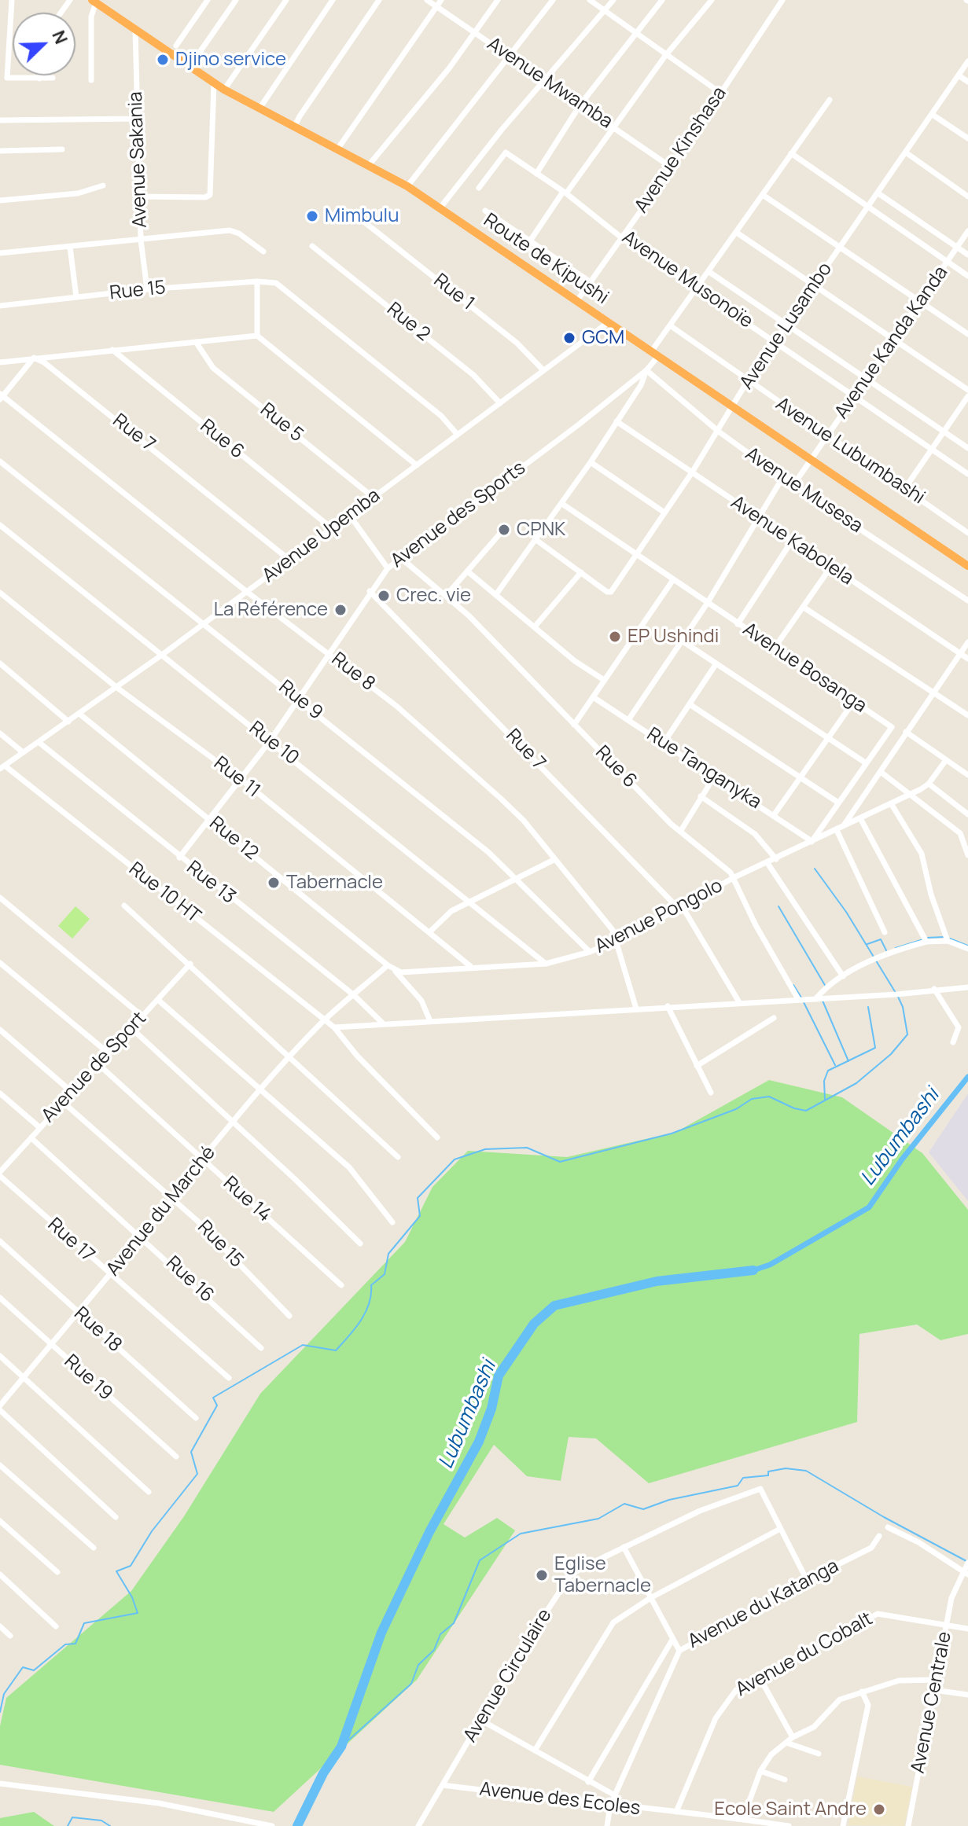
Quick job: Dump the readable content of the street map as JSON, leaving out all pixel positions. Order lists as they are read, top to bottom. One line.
{"streets":{"highway":["Route de Kipushi"],"street":["Avenue Mwamba","Avenue Kinshasa","Avenue Sakania","Avenue Musonoïe","Rue 15","Rue 1","Rue 2","Avenue Lusambo","Avenue Kanda Kanda","Rue 5","Rue 7","Rue 6","Avenue Lubumbashi","Avenue Musesa","Avenue des Sports","Avenue Upemba","Avenue Kabolela","Avenue Bosanga","Rue 8","Rue 9","Rue 10","Rue Tanganyka","Rue 11","Rue 12","Rue 13","Rue 10 HT","Avenue Pongolo","Avenue de Sport","Rue 14","Avenue du Marché","Rue 17","Rue 16","Rue 18","Rue 19","Avenue du Katanga","Avenue du Cobalt","Avenue Circulaire","Avenue Centrale","Avenue des Ecoles"]},"crossings":[["Avenue Mwamba","Avenue Kinshasa"],["Avenue Kinshasa","Route de Kipushi"],["Avenue Kinshasa","Avenue Musonoïe"],["Avenue Sakania","Route de Kipushi"],["Avenue Sakania","Rue 15"],["Route de Kipushi","Avenue Lusambo"],["Route de Kipushi","Avenue Kanda Kanda"],["Route de Kipushi","Avenue des Sports"],["Route de Kipushi","Avenue Upemba"],["Avenue Musonoïe","Avenue Lusambo"],["Avenue Musonoïe","Avenue Kanda Kanda"],["Avenue Musonoïe","Avenue des Sports"],["Rue 15","Avenue Upemba"],["Rue 15","Avenue de Sport"],["Rue 15","Avenue du Marché"],["Rue 1","Avenue Upemba"],["Rue 2","Avenue Upemba"],["Avenue Lusambo","Avenue Lubumbashi"],["Avenue Lusambo","Avenue Musesa"],["Avenue Lusambo","Avenue Kabolela"],["Avenue Lusambo","Avenue Bosanga"],["Avenue Kanda Kanda","Avenue Lubumbashi"],["Avenue Kanda Kanda","Avenue Musesa"],["Rue 5","Avenue Upemba"],["Rue 7","Avenue des Sports"],["Rue 7","Avenue Upemba"],["Rue 7","Avenue Pongolo"],["Rue 6","Avenue des Sports"],["Rue 6","Avenue Upemba"],["Rue 6","Avenue Pongolo"],["Avenue Lubumbashi","Avenue des Sports"],["Avenue Musesa","Avenue des Sports"],["Avenue des Sports","Rue 8"],["Avenue des Sports","Rue 9"],["Avenue des Sports","Rue 10"],["Avenue des Sports","Rue 11"],["Avenue des Sports","Rue 12"],["Avenue des Sports","Rue 13"],["Avenue Upemba","Rue 8"],["Avenue Upemba","Rue 9"],["Avenue Upemba","Rue 10"],["Avenue Upemba","Rue 11"],["Avenue Upemba","Rue 12"],["Avenue Upemba","Rue 13"],["Avenue Upemba","Rue 10 HT"],["Rue 8","Avenue Pongolo"],["Rue 9","Avenue Pongolo"],["Rue 10","Avenue Pongolo"],["Rue Tanganyka","Avenue Pongolo"],["Rue 11","Avenue Pongolo"],["Rue 10 HT","Avenue du Marché"],["Avenue de Sport","Rue 14"],["Avenue de Sport","Rue 17"],["Avenue de Sport","Rue 16"],["Rue 14","Avenue du Marché"],["Avenue du Marché","Rue 17"],["Avenue du Marché","Rue 16"],["Avenue du Marché","Rue 18"],["Avenue du Marché","Rue 19"],["Avenue du Katanga","Avenue des Ecoles"],["Avenue du Cobalt","Avenue Centrale"],["Avenue du Cobalt","Avenue des Ecoles"],["Avenue Circulaire","Avenue des Ecoles"]],"water":["Lubumbashi"],"places":["Djino service","Mimbulu","GCM","CPNK","Crec. vie","La Référence","EP Ushindi","Tabernacle","Eglise Tabernacle","Ecole Saint Andre"],"north":"top right"}
